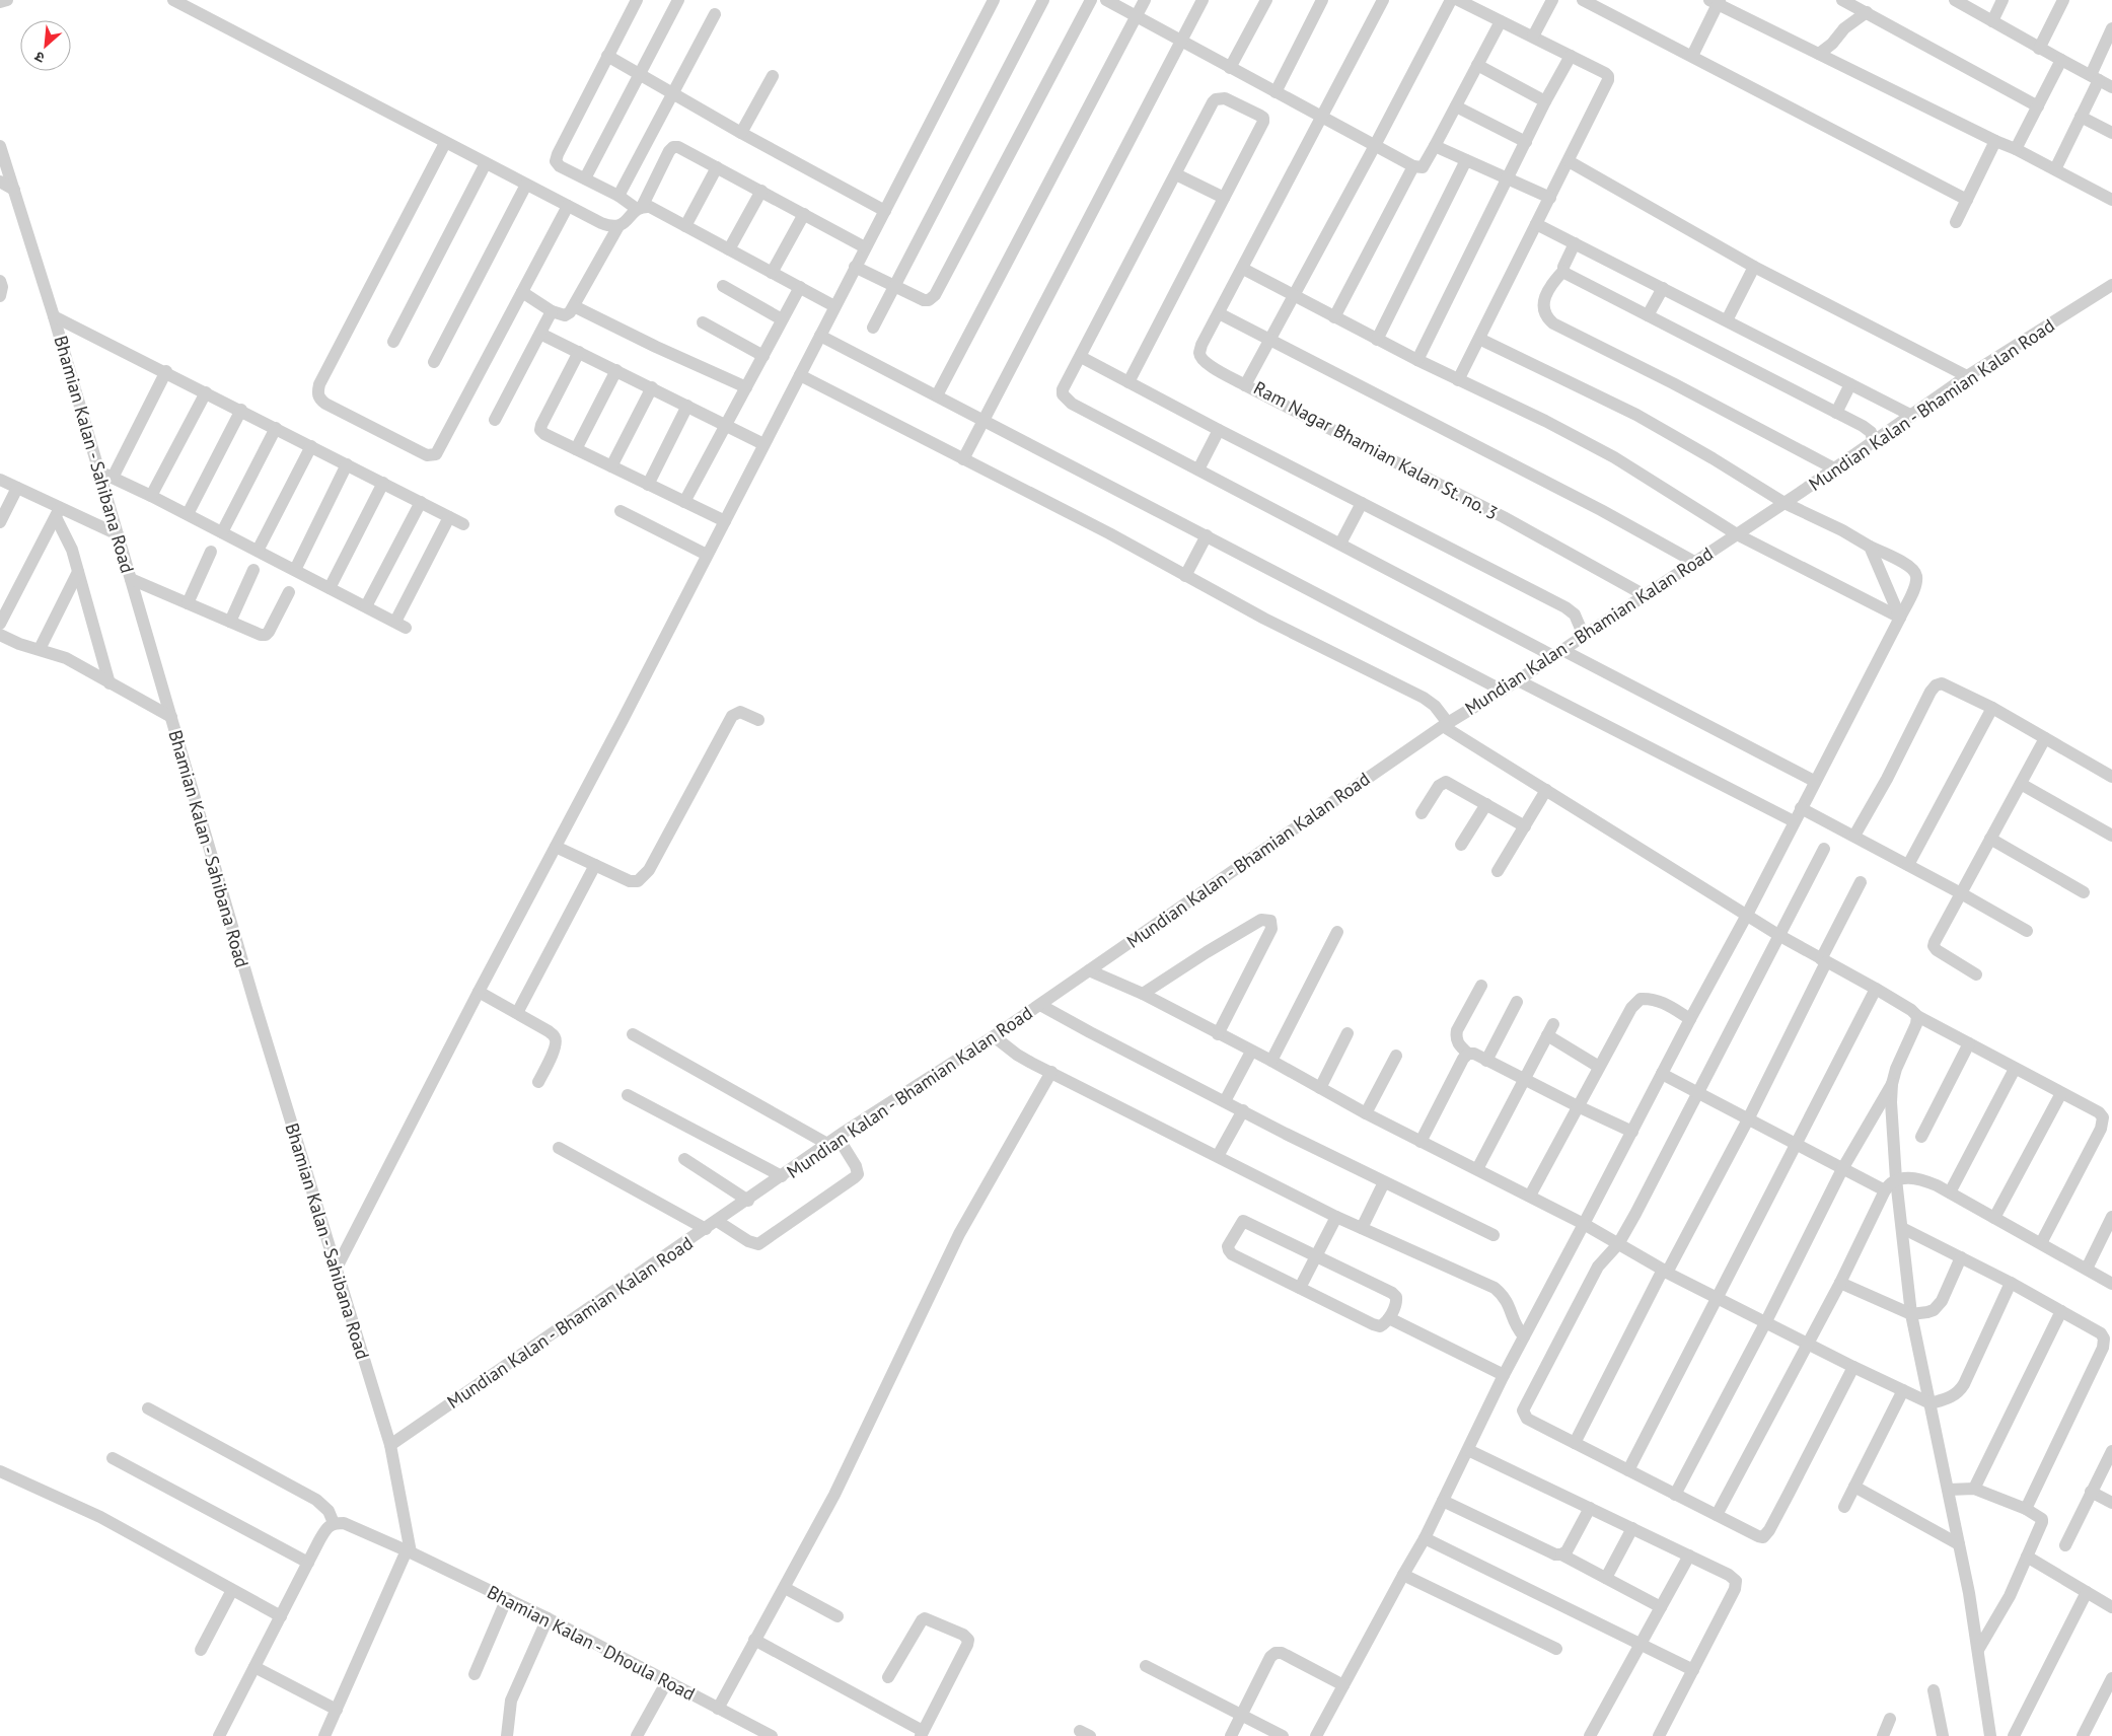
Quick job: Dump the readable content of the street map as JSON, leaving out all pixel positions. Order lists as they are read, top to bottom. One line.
{"streets":{"street":["Mundian Kalan - Bhamian Kalan Road","Ram Nagar Bhamian Kalan St. no. 3","Bhamian Kalan - Sahibana Road","Bhamian Kalan - Dhoula Road"]},"crossings":[["Mundian Kalan - Bhamian Kalan Road","Ram Nagar Bhamian Kalan St. no. 3"],["Mundian Kalan - Bhamian Kalan Road","Bhamian Kalan - Sahibana Road"],["Bhamian Kalan - Sahibana Road","Bhamian Kalan - Dhoula Road"]],"north":"bottom left"}
